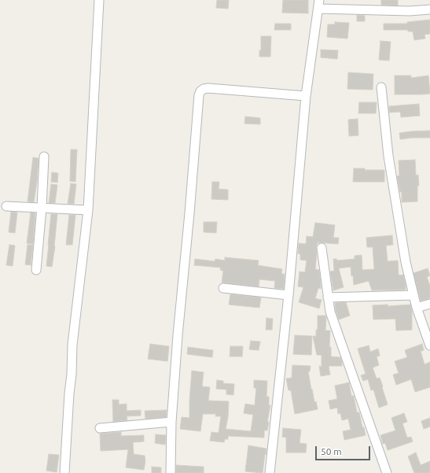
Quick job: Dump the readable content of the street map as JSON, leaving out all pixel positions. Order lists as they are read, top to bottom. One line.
{"scale_bar":"50 m"}
